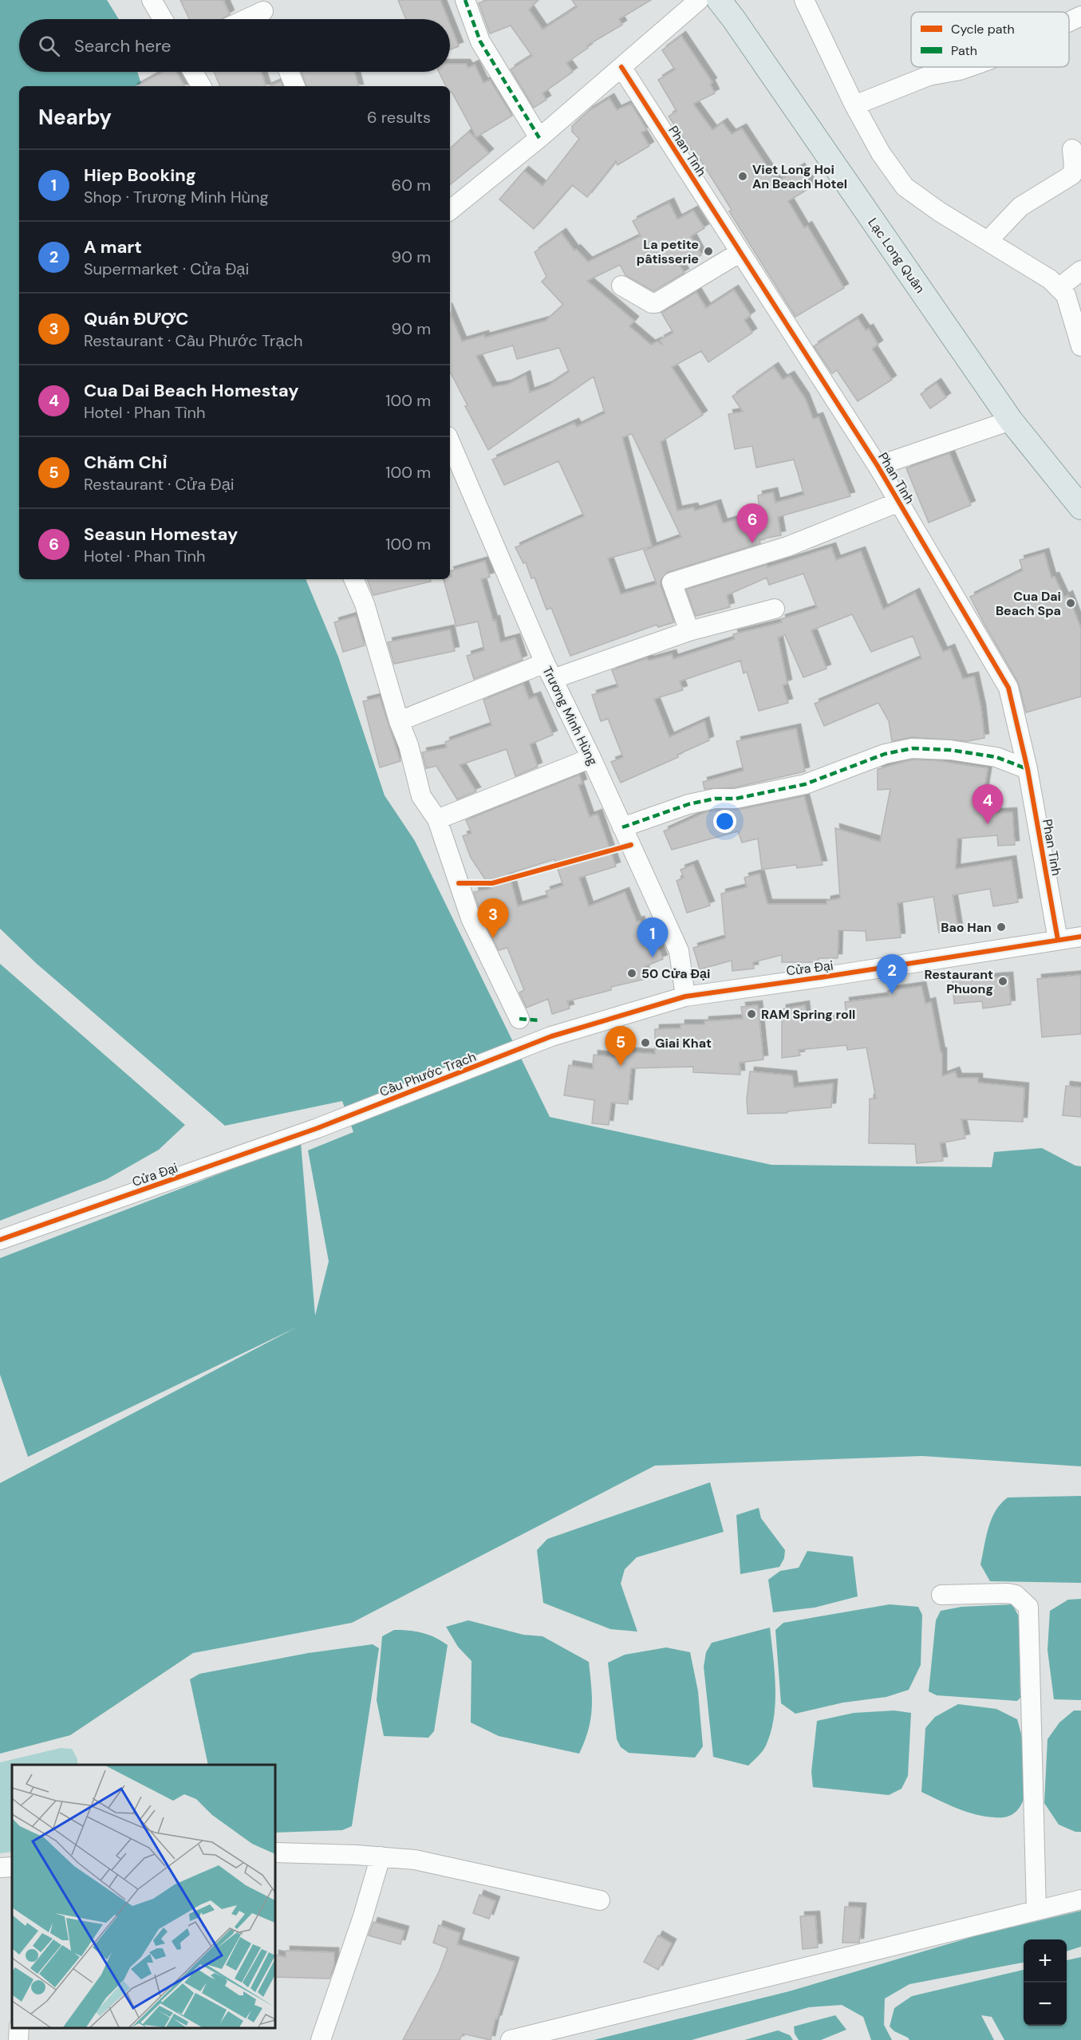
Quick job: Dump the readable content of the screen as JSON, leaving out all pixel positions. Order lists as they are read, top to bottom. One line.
{"streets":{"main road":["Lạc Long Quân"],"street":["Phan Tình","Trương Minh Hùng","Cửa Đại","Cầu Phước Trạch"]},"crossings":[["Phan Tình","Cửa Đại"],["Trương Minh Hùng","Cửa Đại"],["Cửa Đại","Cầu Phước Trạch"]],"places":["Viet Long Hoi An Beach Hotel","La petite pâtisserie","Cua Dai Beach Spa","Bao Han","50 Cửa Đại","Restaurant Phuong","RAM Spring roll","Giai Khat"],"legend":["Cycle path","Path"],"page":{"search":"Search here","heading":["Nearby","6 results"],"list":[{"mark":"1","name":"Hiep Booking","note":"Shop · Trương Minh Hùng","value":"60 m"},{"mark":"2","name":"A mart","note":"Supermarket · Cửa Đại","value":"90 m"},{"mark":"3","name":"Quán ĐƯỢC","note":"Restaurant · Cầu Phước Trạch","value":"90 m"},{"mark":"4","name":"Cua Dai Beach Homestay","note":"Hotel · Phan Tình","value":"100 m"},{"mark":"5","name":"Chăm Chỉ","note":"Restaurant · Cửa Đại","value":"100 m"},{"mark":"6","name":"Seasun Homestay","note":"Hotel · Phan Tình","value":"100 m"}],"pins":["6","4","3","1","2","5"],"map_buttons":["+","−"]}}
